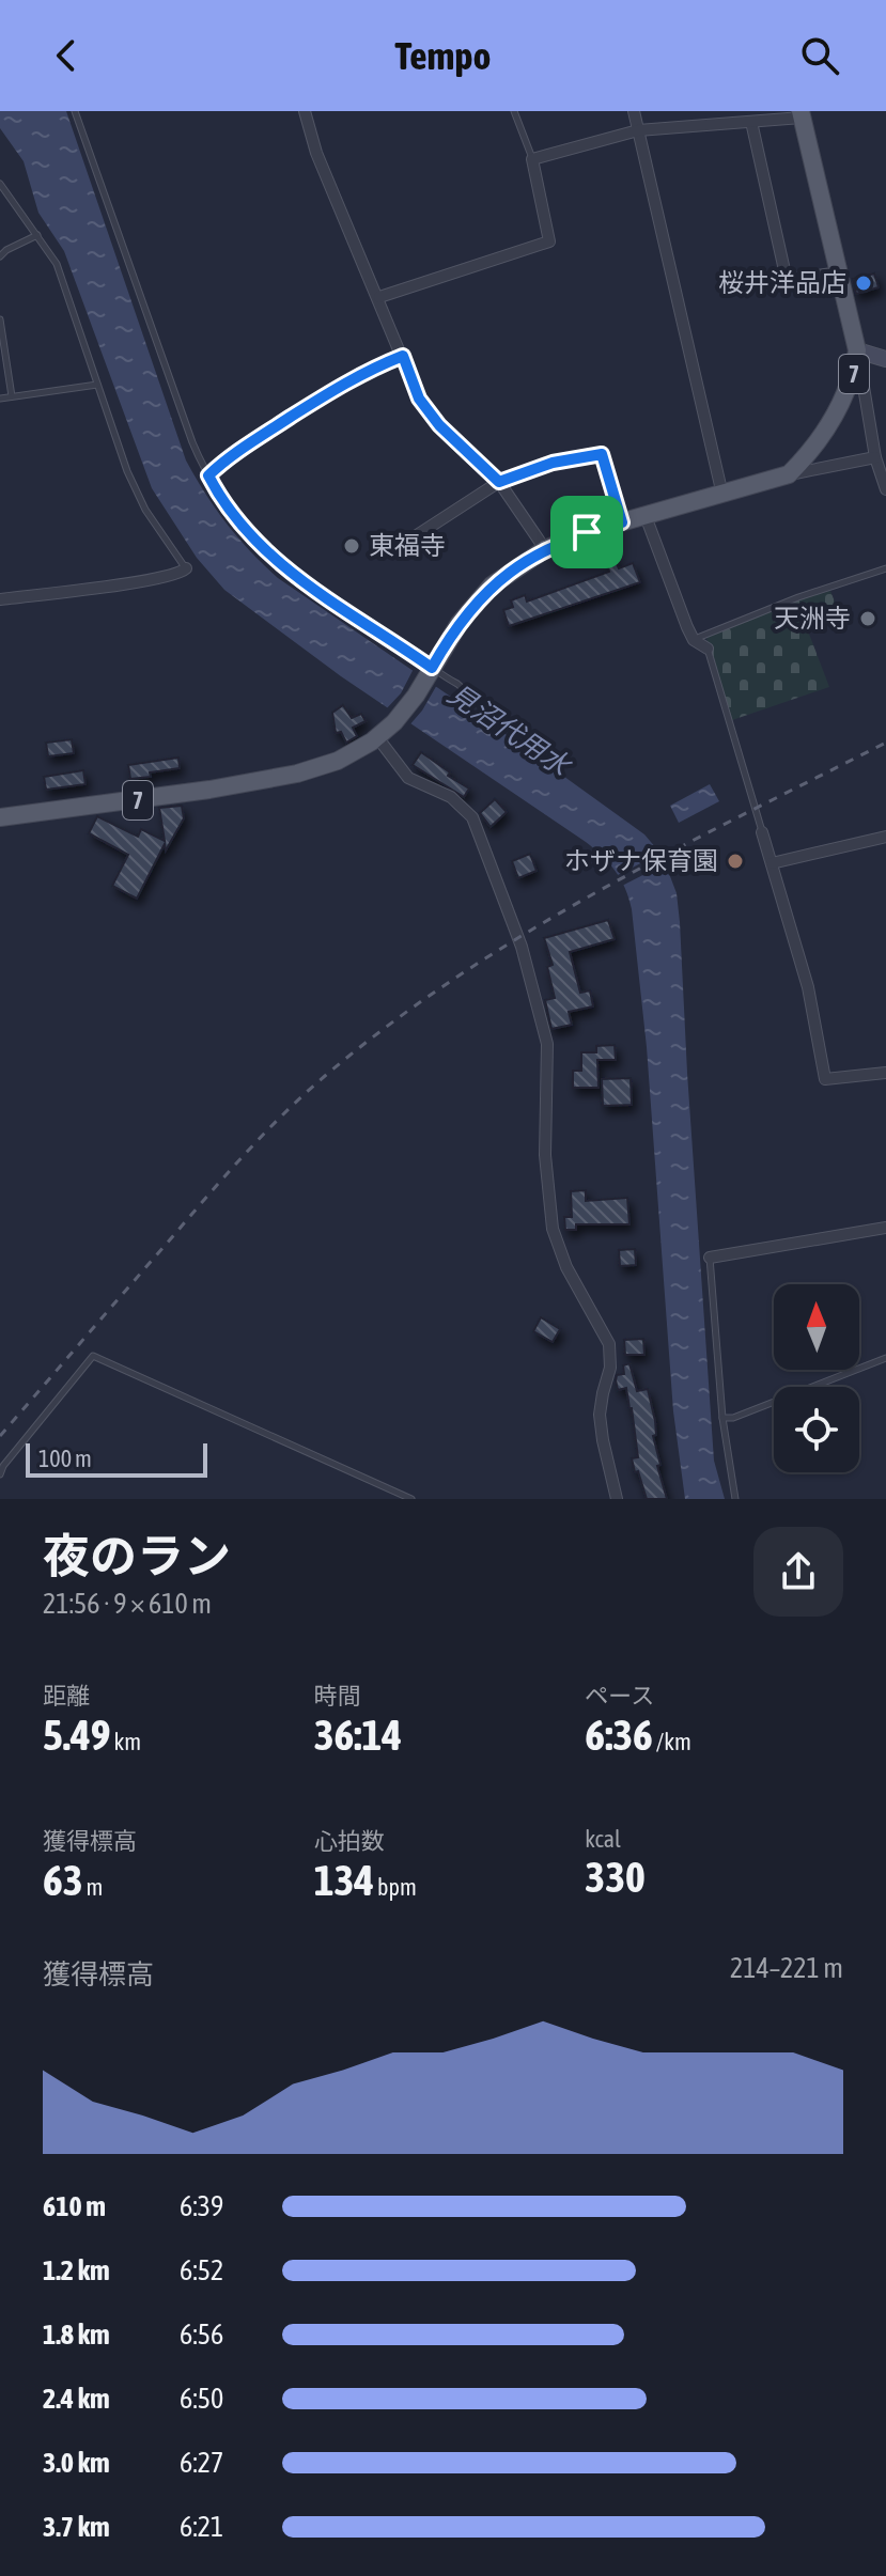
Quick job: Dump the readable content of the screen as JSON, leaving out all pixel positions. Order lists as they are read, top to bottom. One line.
{"streets":{"main road":["7"]},"water":["見沼代用水"],"places":["桜井洋品店","東福寺","天洲寺","ホザナ保育園"],"scale_bar":"100 m","north":"top","page":{"header":"Tempo","scale":"100 m","heading":["夜のラン","21:56 · 9 × 610 m"],"stats":[["距離","5.49 km"],["時間","36:14"],["ペース","6:36 /km"],["獲得標高","63 m"],["心拍数","134 bpm"],["kcal","330"]],"chart":["獲得標高","214–221 m"],"list":[{"name":"610 m","note":"6:39"},{"name":"1.2 km","note":"6:52"},{"name":"1.8 km","note":"6:56"},{"name":"2.4 km","note":"6:50"},{"name":"3.0 km","note":"6:27"},{"name":"3.7 km","note":"6:21"}]}}
